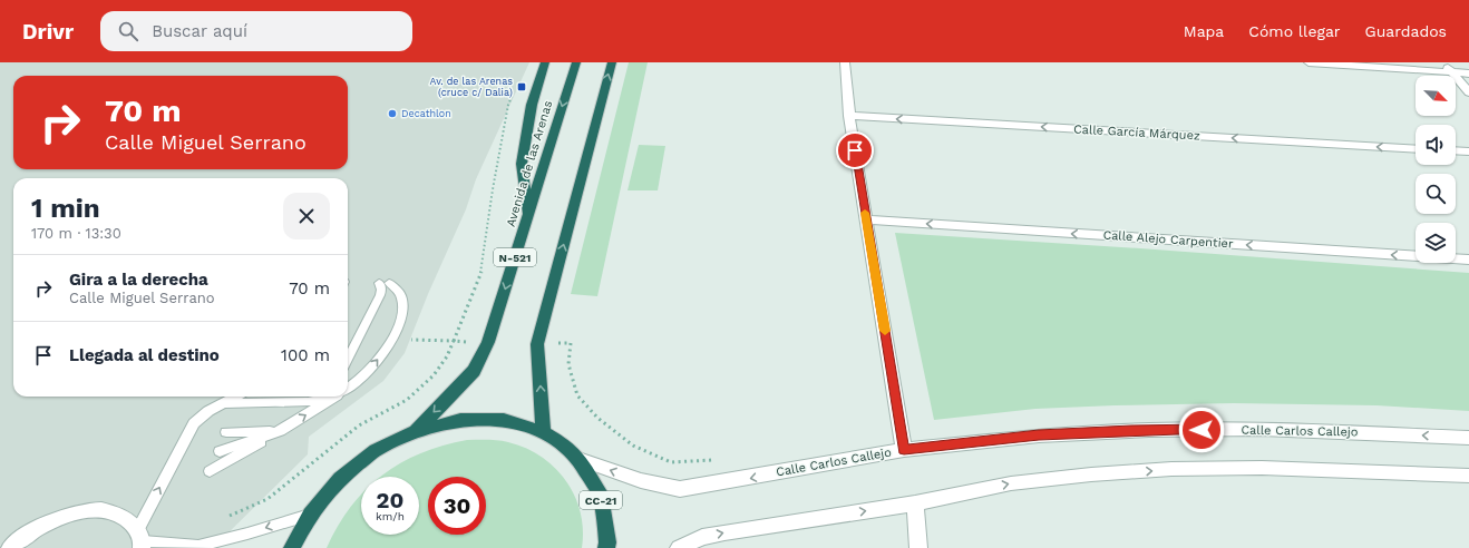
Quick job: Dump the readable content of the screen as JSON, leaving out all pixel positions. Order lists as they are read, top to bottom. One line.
{"streets":{"highway":["Avenida de las Arenas","N-521","CC-21"],"street":["Calle García Márquez","Calle Alejo Carpentier","Calle Carlos Callejo"]},"crossings":[["Avenida de las Arenas","N-521"],["N-521","Calle Carlos Callejo"],["N-521","CC-21"],["Calle Carlos Callejo","CC-21"]],"one_way":["Calle García Márquez","Calle Alejo Carpentier"],"places":{"transit":["Av. de las Arenas (cruce c/ Dalia)"],"other":["Decathlon"]},"north":"bottom right","page":{"header":"Drivr","search":"Buscar aquí","nav":["Mapa","Cómo llegar","Guardados"],"turn":["70 m","Calle Miguel Serrano"],"heading":["1 min","170 m · 13:30"],"list":[{"name":"Gira a la derecha","note":"Calle Miguel Serrano","value":"70 m"},{"name":"Llegada al destino","value":"100 m"}],"speed":"20 km/h","limit":"30"}}
